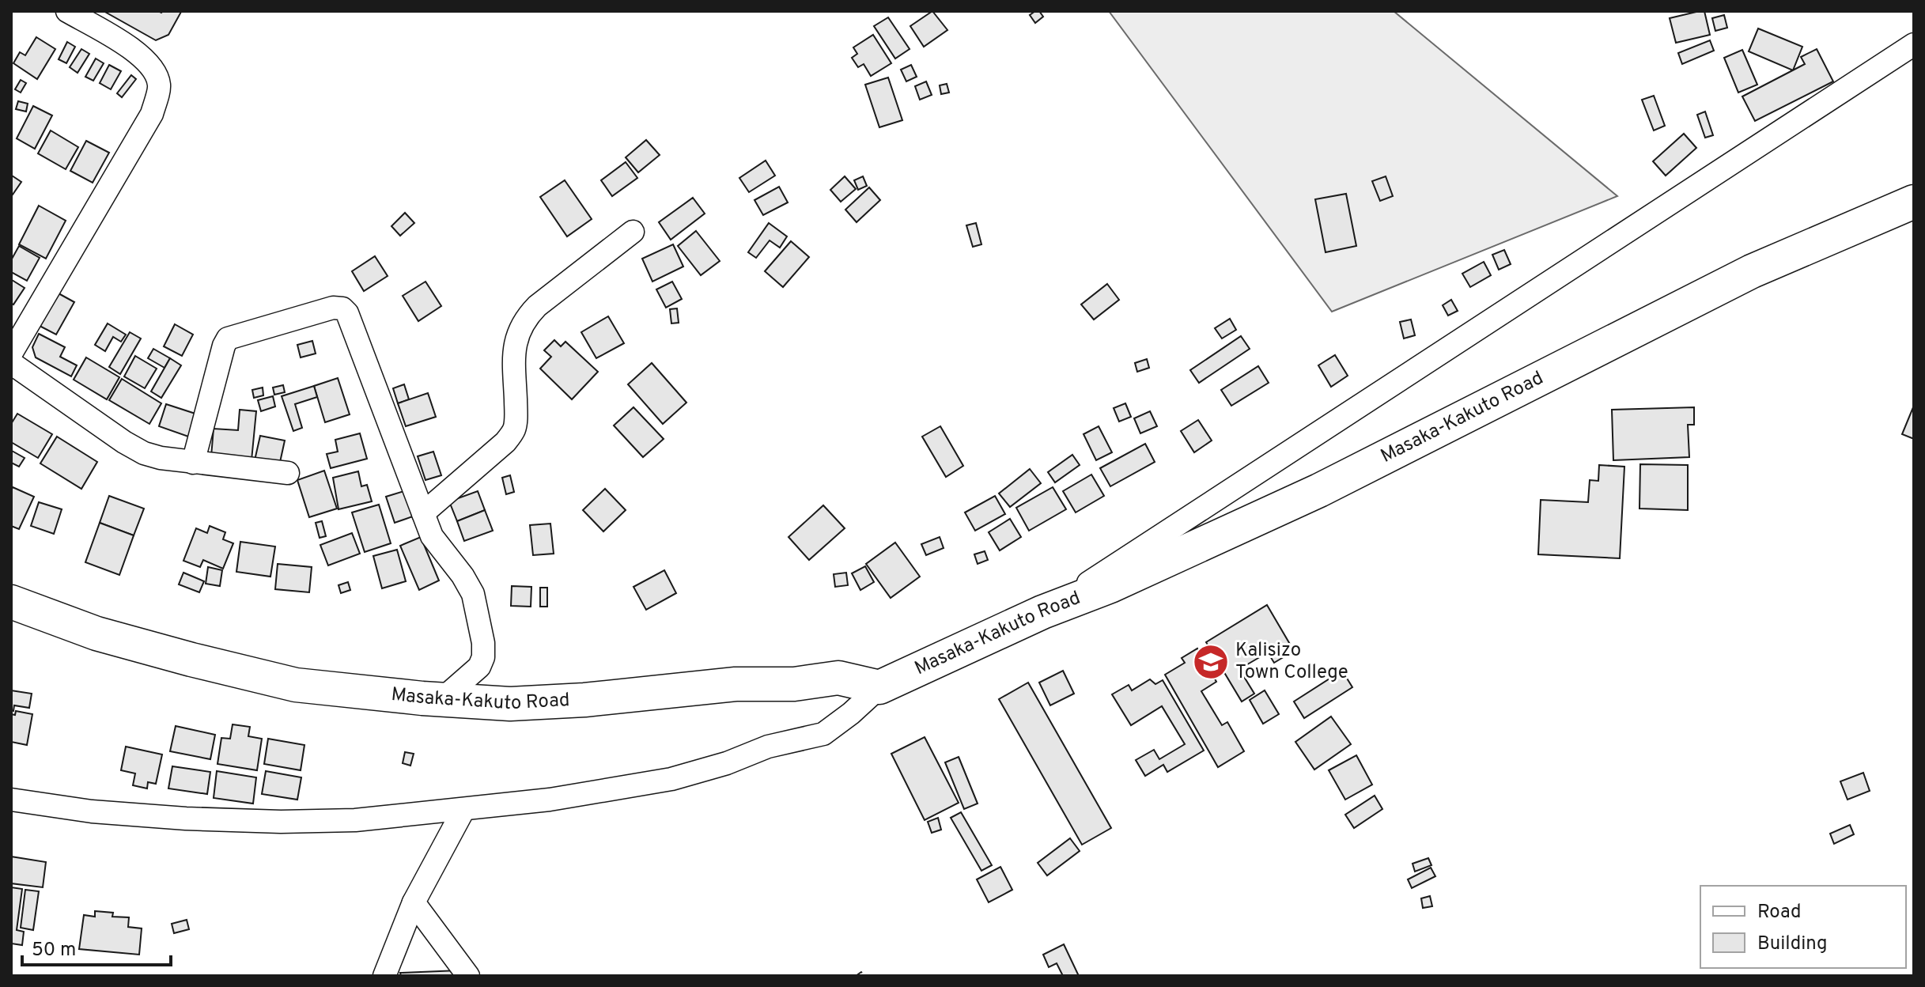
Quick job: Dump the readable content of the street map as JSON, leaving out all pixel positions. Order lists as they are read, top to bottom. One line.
{"streets":{"highway":["Masaka-Kakuto Road"]},"places":{"school or university":["Kalisizo Town College"]},"legend":["Road","Building"],"scale_bar":"50 m"}
